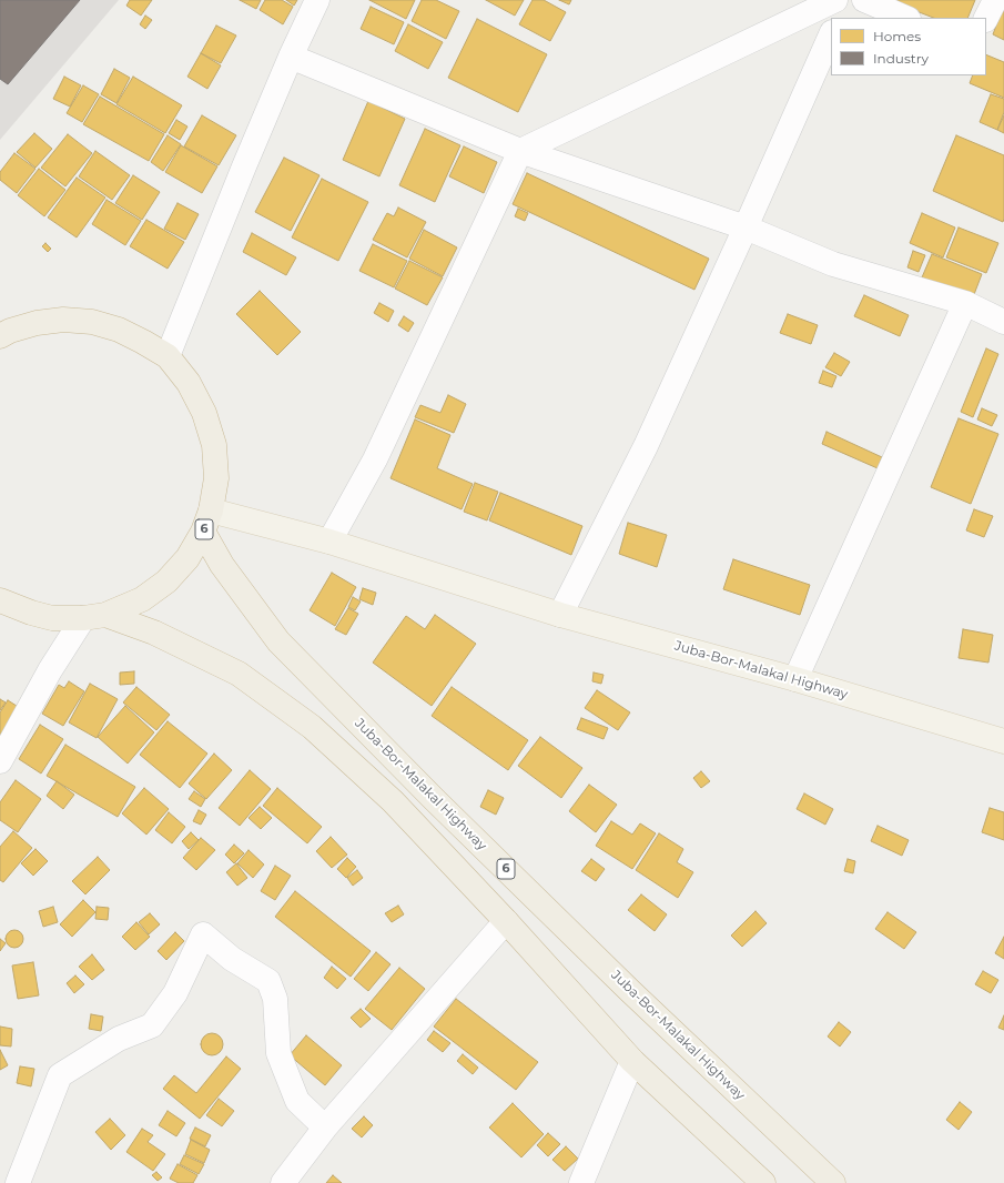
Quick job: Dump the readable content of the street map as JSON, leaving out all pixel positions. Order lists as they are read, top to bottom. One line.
{"streets":{"highway":["6","Juba-Bor-Malakal Highway"]},"crossings":[["6","Juba-Bor-Malakal Highway"]],"legend":["Homes","Industry"]}
